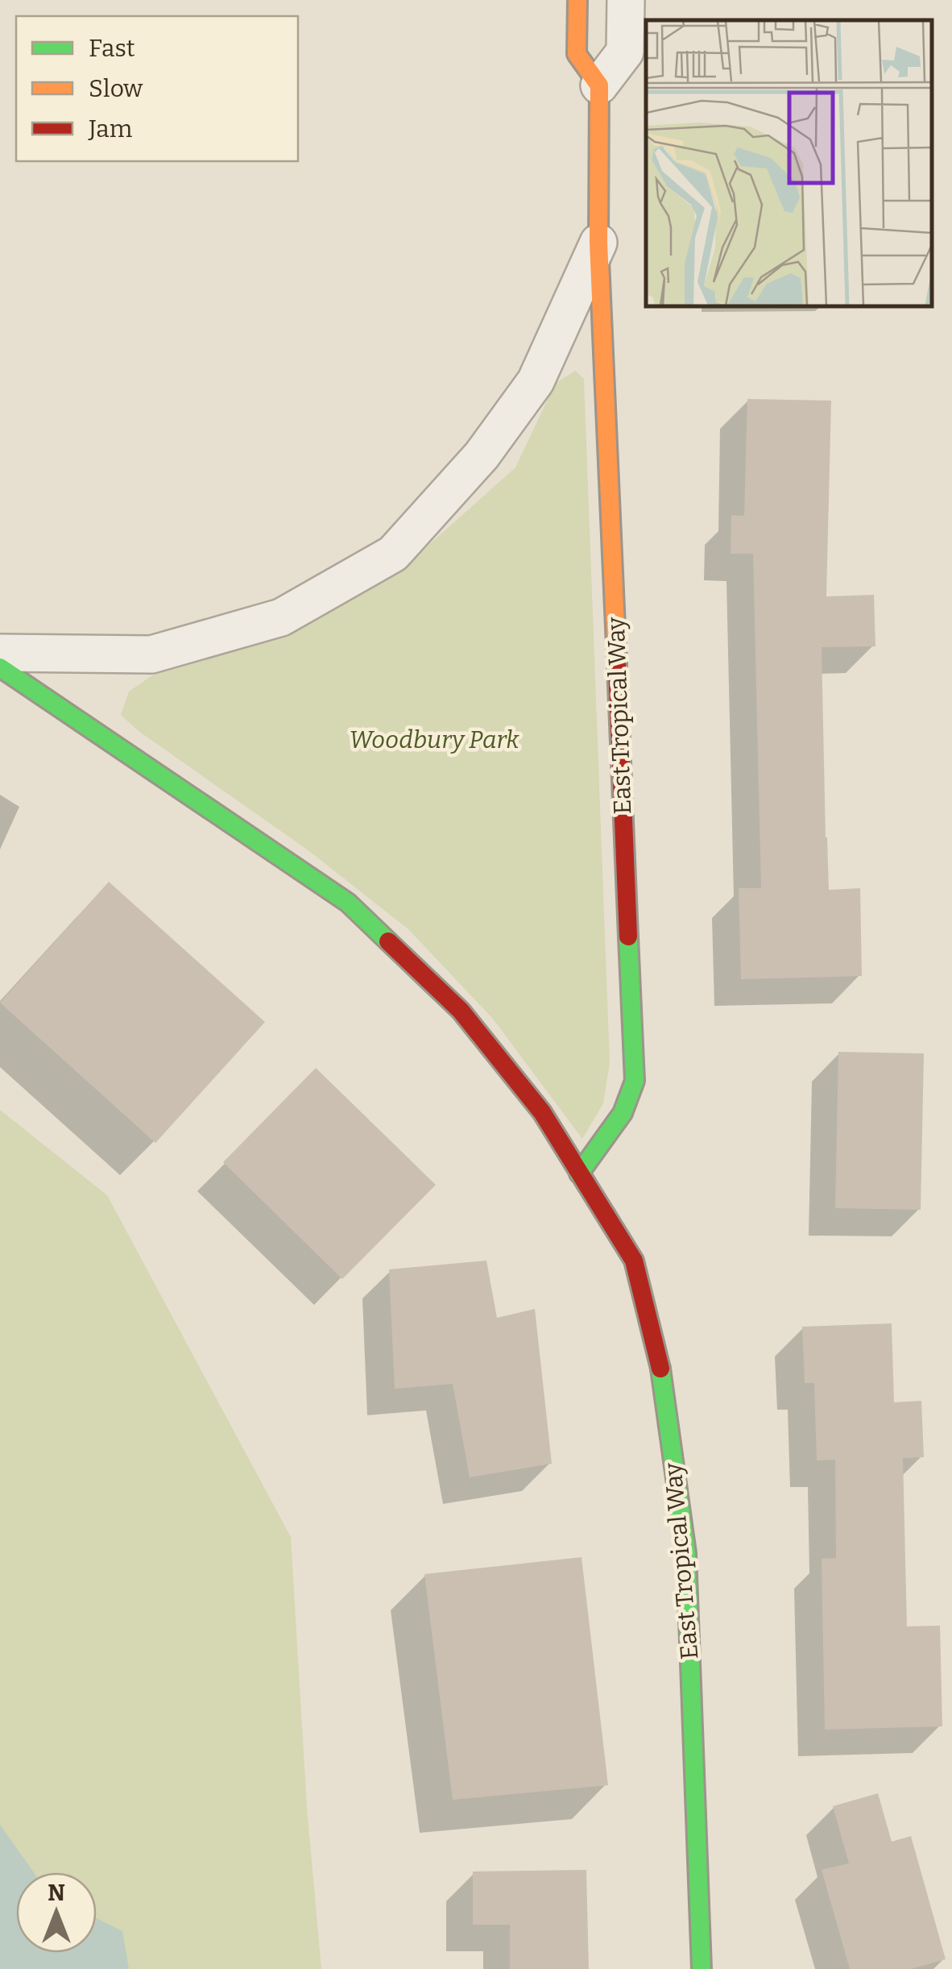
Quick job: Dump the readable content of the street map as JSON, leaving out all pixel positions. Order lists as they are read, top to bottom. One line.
{"streets":{"street":["East Tropical Way"]},"parks":["Woodbury Park"],"legend":["Fast","Slow","Jam"],"north":"top"}
